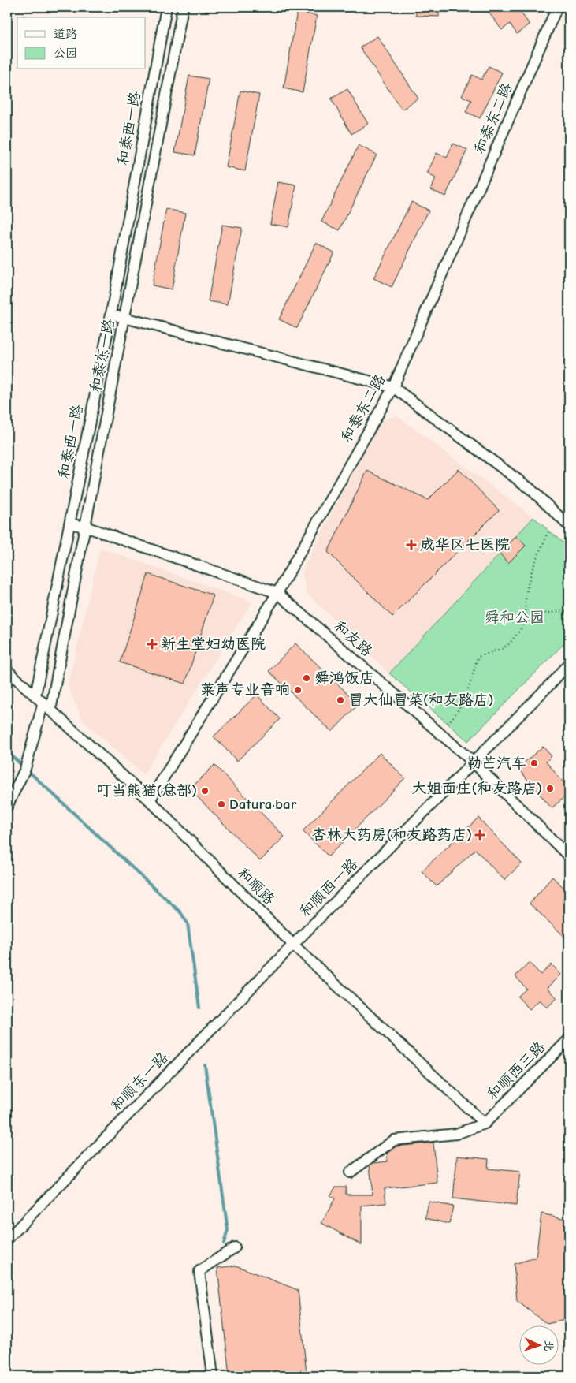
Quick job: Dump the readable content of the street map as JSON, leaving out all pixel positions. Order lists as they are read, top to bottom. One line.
{"streets":{"street":["和泰东二路","和泰西一路","和泰东一路","和友路","和顺路","和顺西一路","和顺西三路","和顺东一路"]},"crossings":[["和泰东二路","和友路"],["和泰东二路","和顺路"],["和泰西一路","和友路"],["和泰西一路","和顺路"],["和泰东一路","和友路"],["和泰东一路","和顺路"],["和友路","和顺西一路"],["和顺路","和顺西一路"],["和顺路","和顺西三路"],["和顺路","和顺东一路"],["和顺西一路","和顺东一路"]],"parks":["舜和公园"],"places":{"health":["成华区七医院","新生堂妇幼医院","杏林大药房(和友路药店)"],"other":["舜鸿饭店","莱声专业音响","冒大仙冒菜(和友路店)","勒芒汽车","大姐面庄(和友路店)","叮当熊猫(总部)","Datura·bar"]},"legend":["道路","公园"],"north":"right"}
